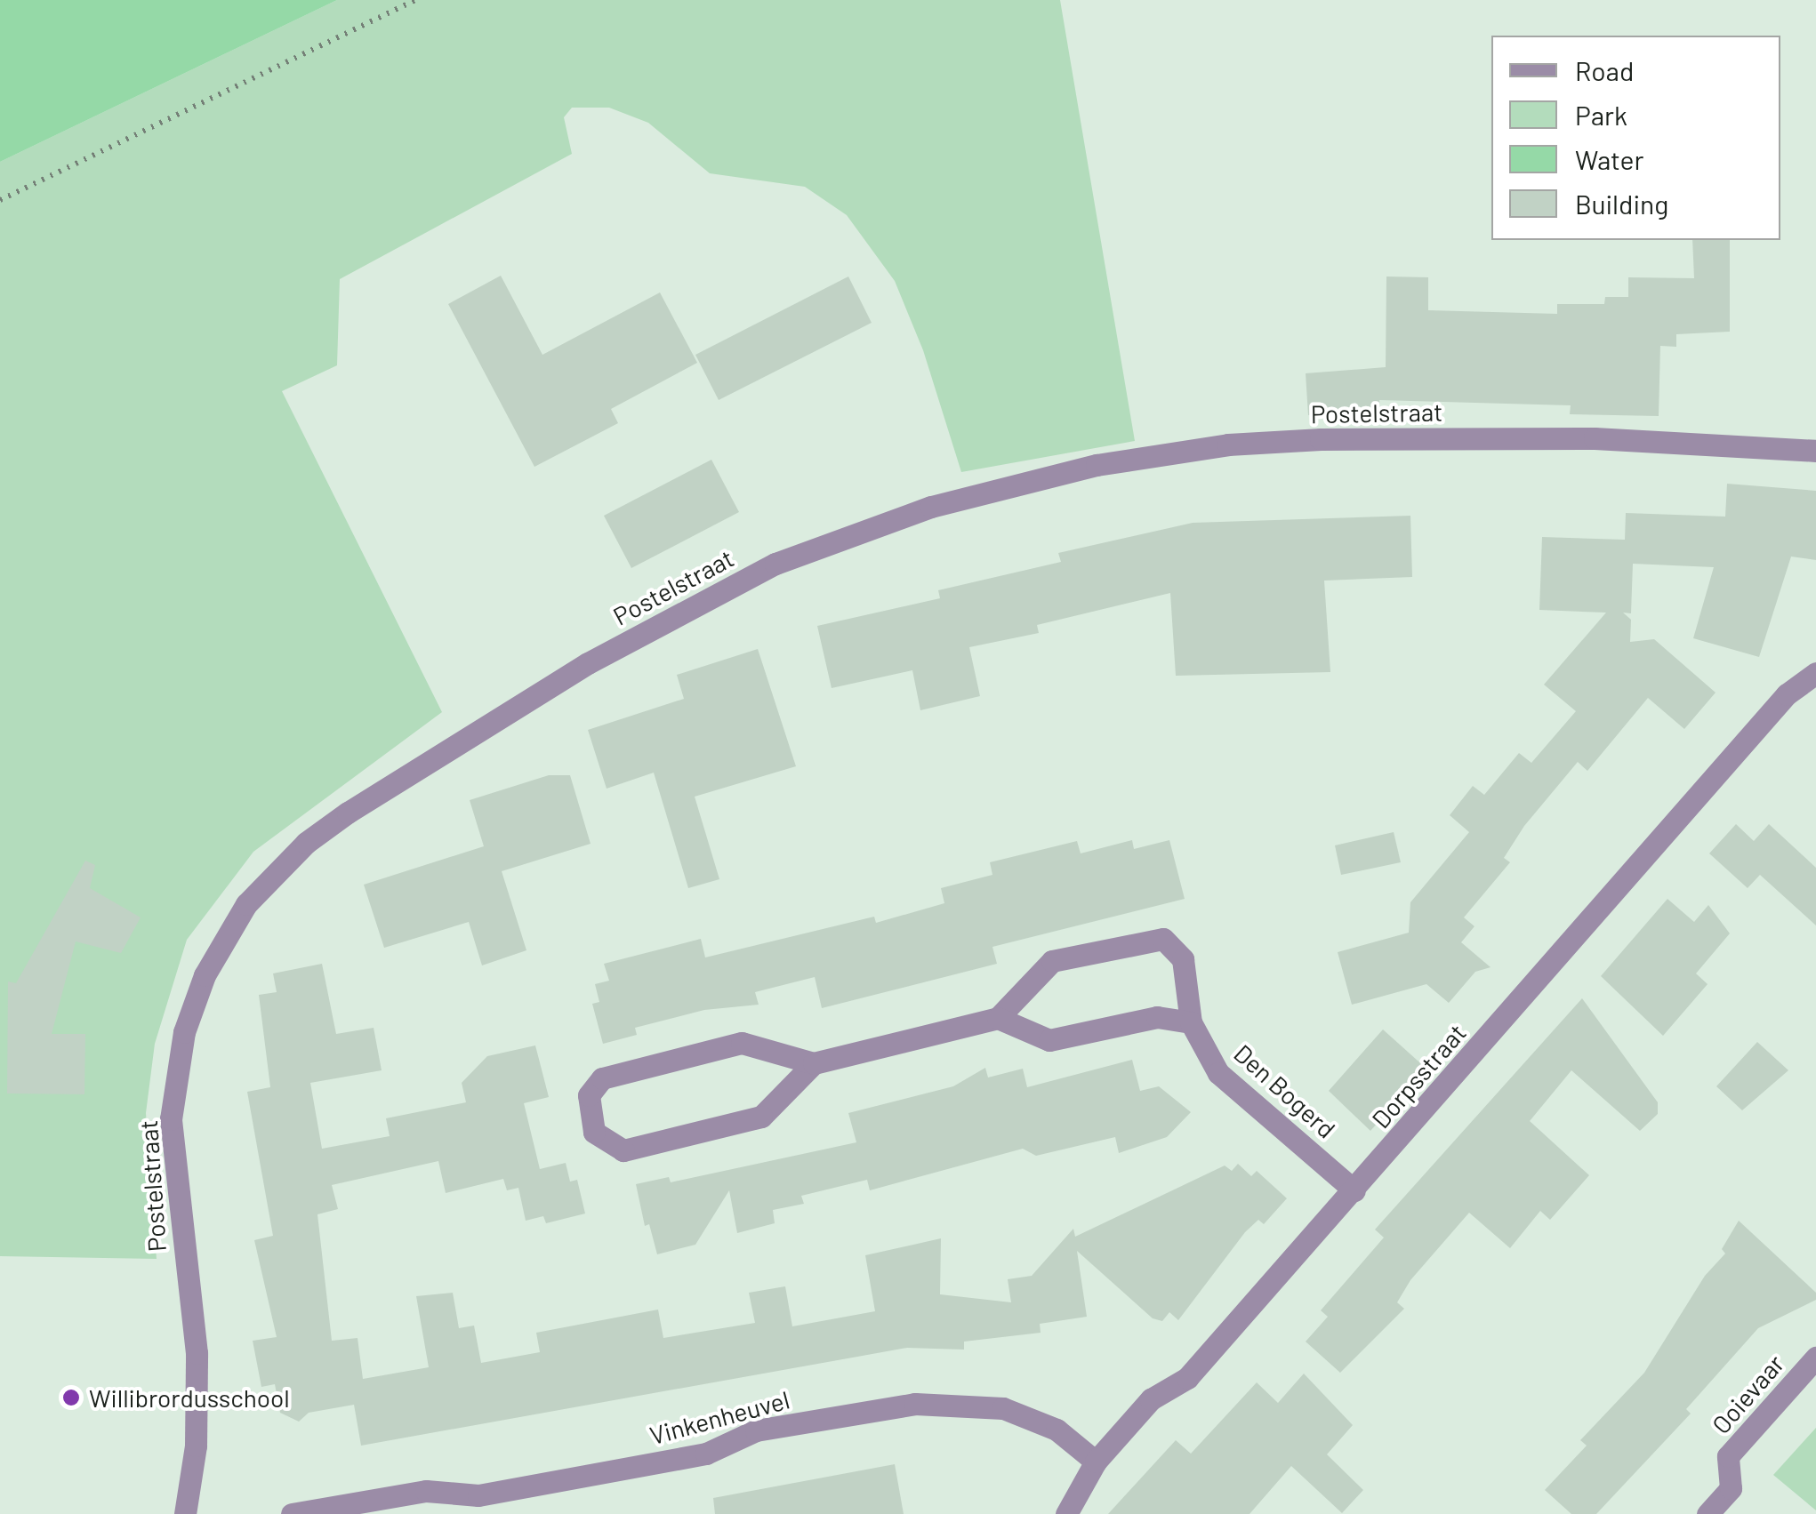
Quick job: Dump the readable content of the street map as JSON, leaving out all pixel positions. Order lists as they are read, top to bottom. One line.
{"streets":{"street":["Postelstraat","Dorpsstraat","Den Bogerd","Ooievaar","Vinkenheuvel"]},"crossings":[["Dorpsstraat","Den Bogerd"],["Dorpsstraat","Vinkenheuvel"]],"places":["Willibrordusschool"],"legend":["Road","Park","Water","Building"]}
